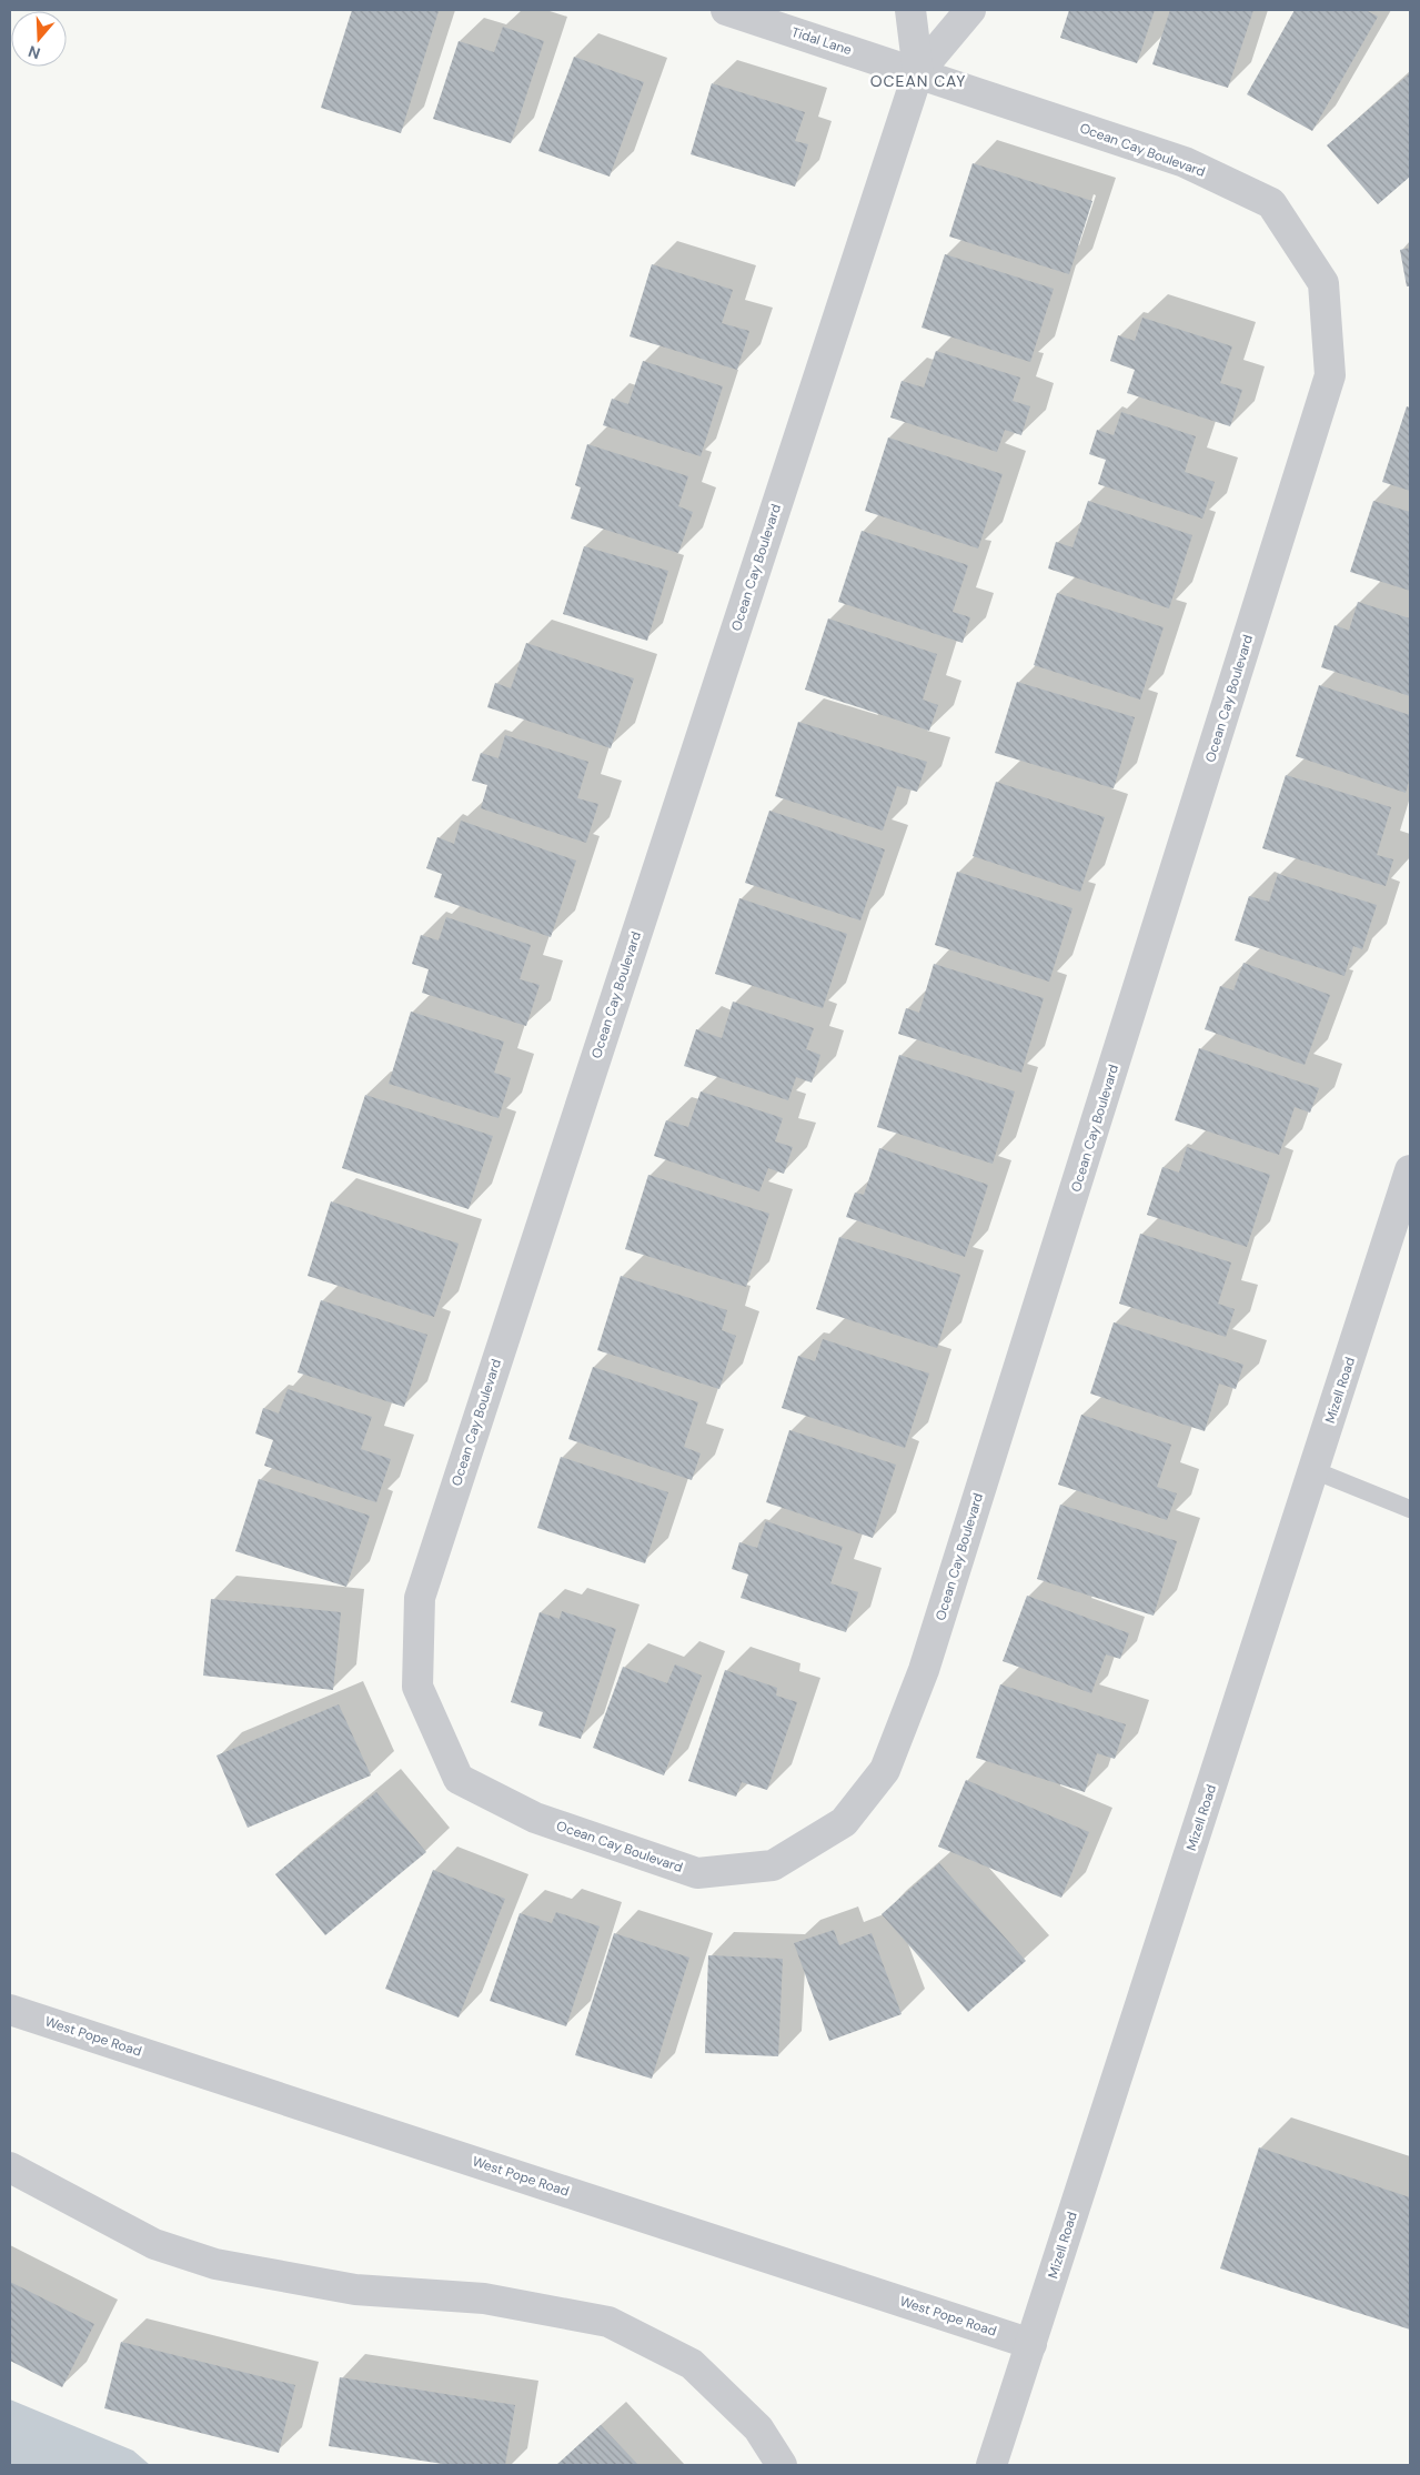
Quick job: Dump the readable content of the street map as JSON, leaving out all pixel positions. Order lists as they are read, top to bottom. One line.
{"streets":{"street":["Tidal Lane","Ocean Cay Boulevard","Mizell Road","West Pope Road"]},"crossings":[["Tidal Lane","Ocean Cay Boulevard"],["Mizell Road","West Pope Road"]],"districts":["OCEAN CAY"],"north":"bottom"}
